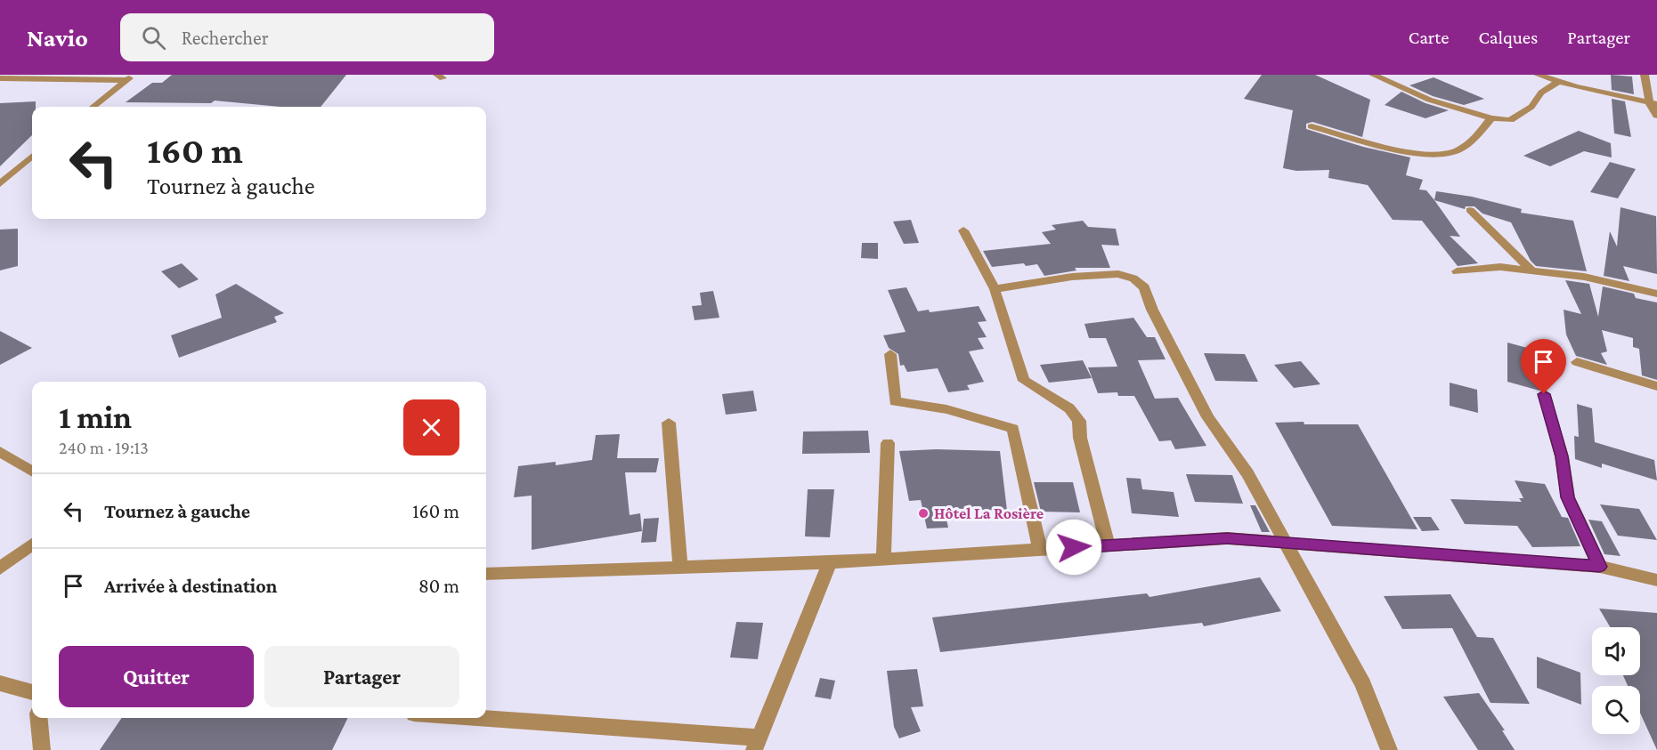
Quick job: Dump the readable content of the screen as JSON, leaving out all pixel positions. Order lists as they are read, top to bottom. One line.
{"places":["Hôtel La Rosière"],"page":{"header":"Navio","search":"Rechercher","nav":["Carte","Calques","Partager"],"turn":["160 m","Tournez à gauche"],"heading":["1 min","240 m · 19:13"],"list":[{"name":"Tournez à gauche","value":"160 m"},{"name":"Arrivée à destination","value":"80 m"}],"buttons":["Quitter","Partager"]}}
